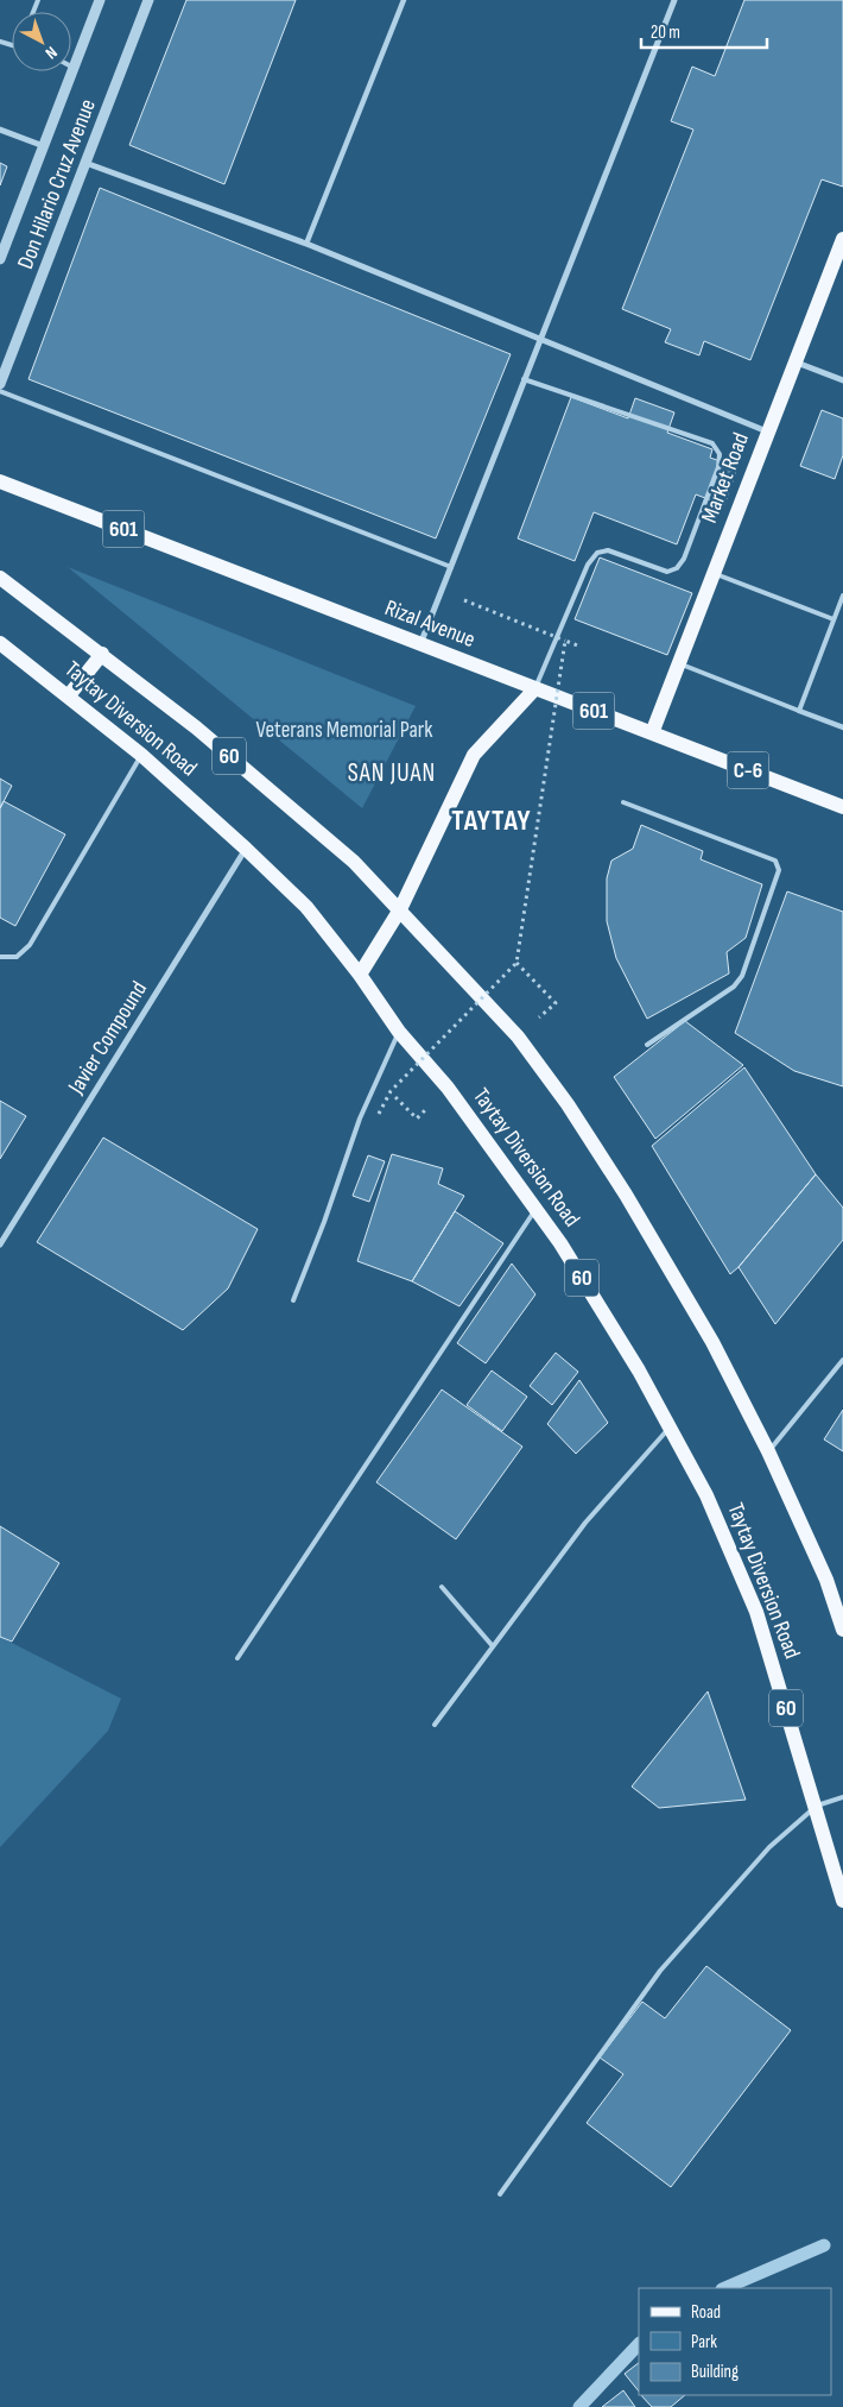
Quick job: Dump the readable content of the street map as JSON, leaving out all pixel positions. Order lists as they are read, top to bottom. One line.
{"streets":{"main road":["Market Road","601","Rizal Avenue","Taytay Diversion Road","60","C-6"],"street":["Don Hilario Cruz Avenue","Javier Compound"]},"crossings":[["Market Road","Rizal Avenue"],["Taytay Diversion Road","Javier Compound"]],"districts":["SAN JUAN","TAYTAY"],"parks":["Veterans Memorial Park"],"legend":["Road","Park","Building"],"scale_bar":"20 m","north":"bottom right"}
